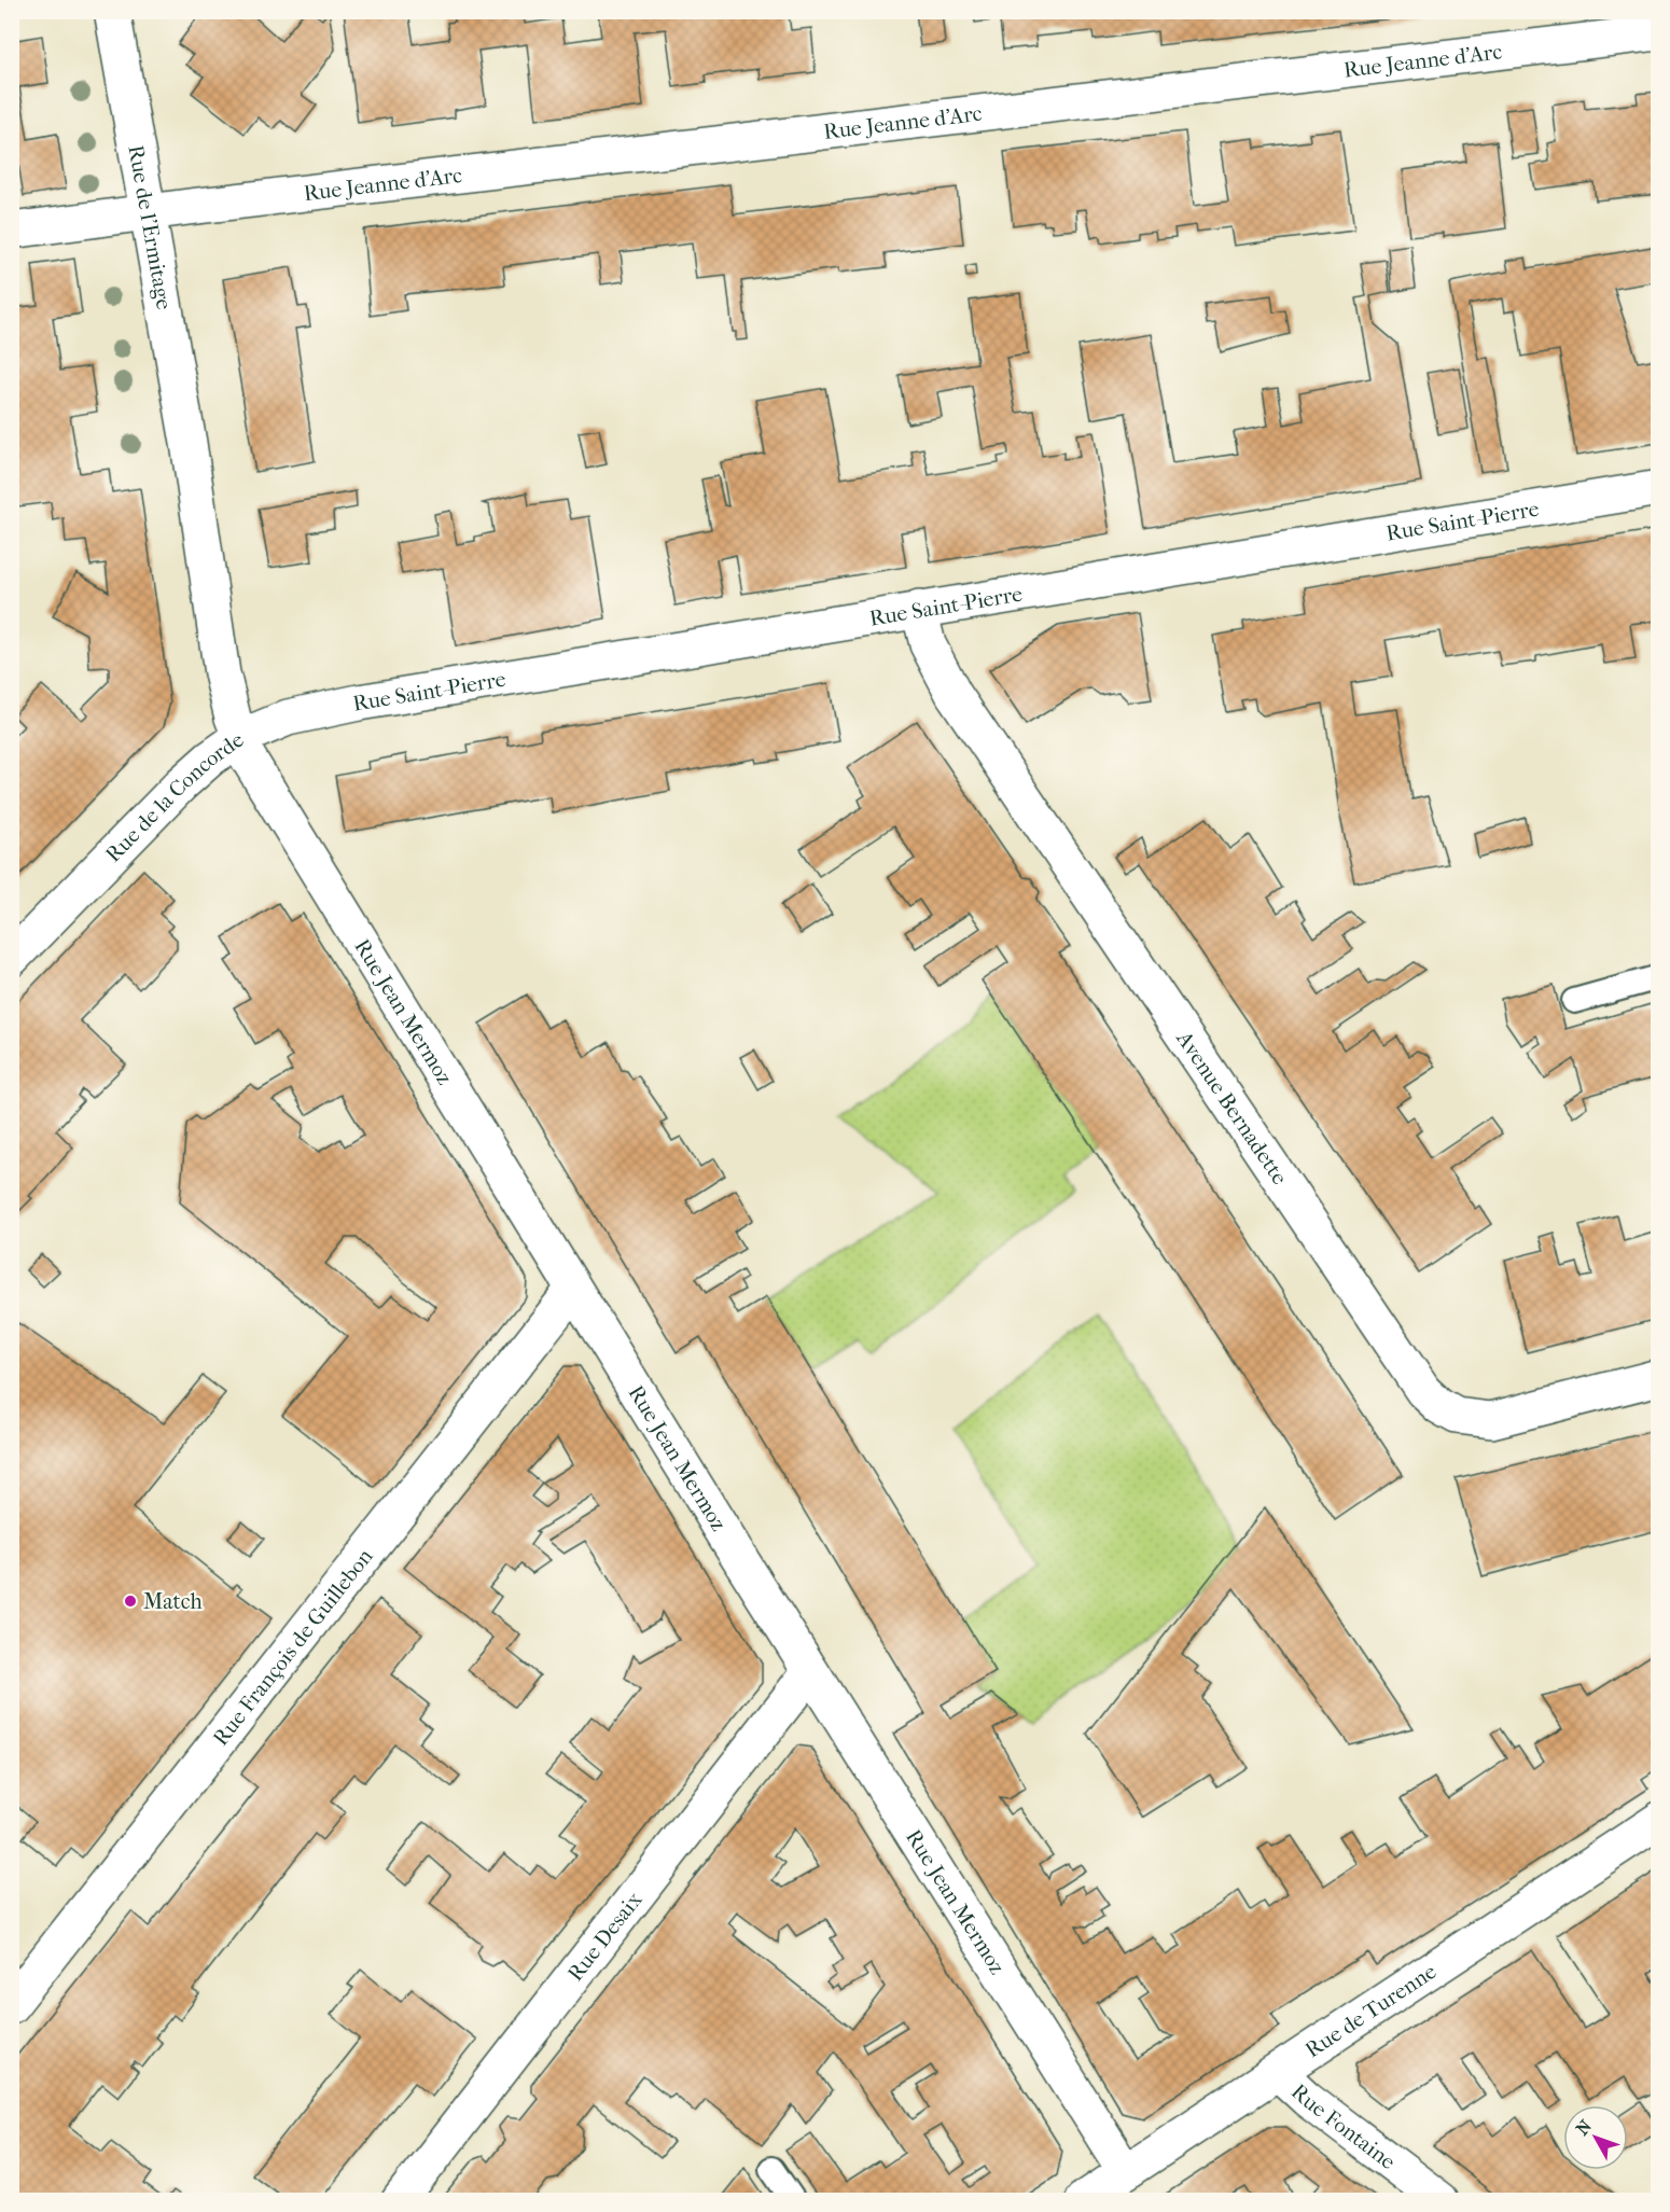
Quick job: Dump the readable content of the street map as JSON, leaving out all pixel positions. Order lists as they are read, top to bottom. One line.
{"streets":{"street":["Rue Jeanne d'Arc","Rue de l'Ermitage","Rue Saint-Pierre","Rue de la Concorde","Rue Jean Mermoz","Avenue Bernadette","Rue François de Guillebon","Rue Desaix","Rue de Turenne","Rue Fontaine"]},"crossings":[["Rue Jeanne d'Arc","Rue de l'Ermitage"],["Rue de l'Ermitage","Rue de la Concorde"],["Rue Saint-Pierre","Rue de la Concorde"],["Rue Saint-Pierre","Rue Jean Mermoz"],["Rue Saint-Pierre","Avenue Bernadette"],["Rue de la Concorde","Rue Jean Mermoz"],["Rue Jean Mermoz","Rue François de Guillebon"],["Rue Jean Mermoz","Rue Desaix"],["Rue Jean Mermoz","Rue de Turenne"],["Rue de Turenne","Rue Fontaine"]],"places":["Match"],"north":"top left"}
